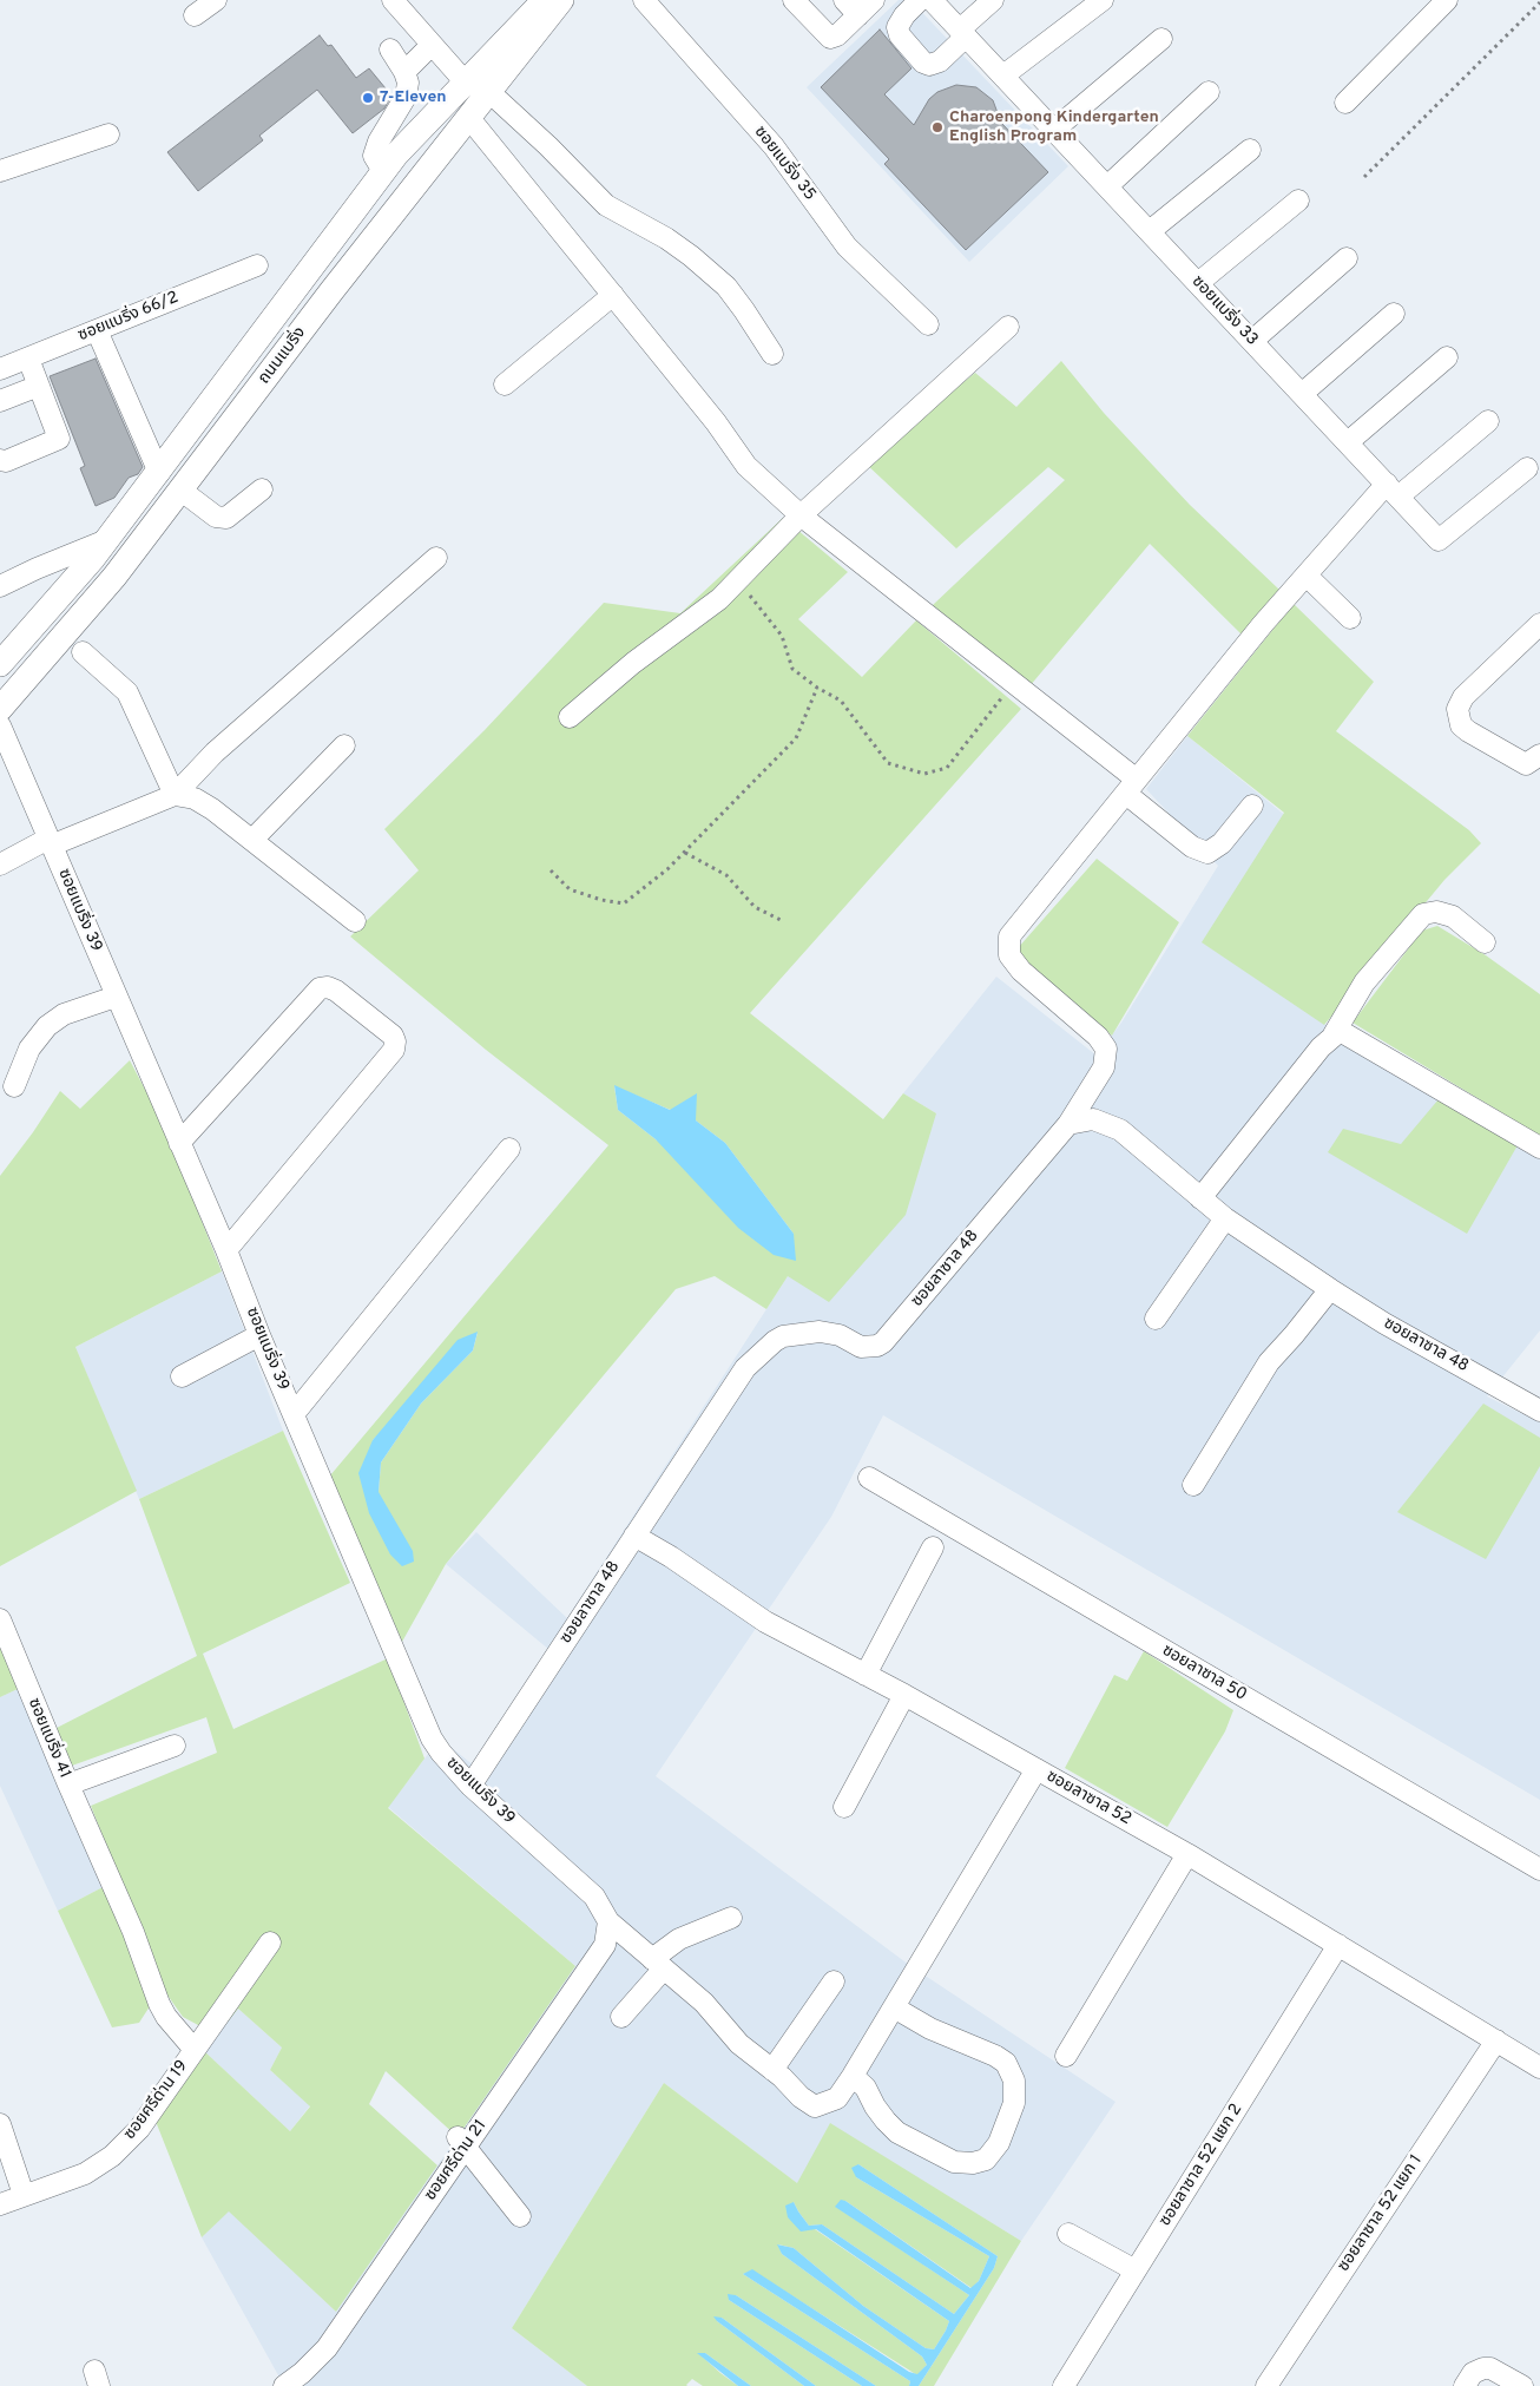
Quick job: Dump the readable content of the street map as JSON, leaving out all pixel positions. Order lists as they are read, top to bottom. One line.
{"streets":{"main road":["ถนนแบริ่ง"],"street":["ซอยแบริ่ง 35","ซอยแบริ่ง 33","ซอยแบริ่ง 66/2","ซอยแบริ่ง 39","ซอยลาซาล 48","ซอยลาซาล 50","ซอยแบริ่ง 41","ซอยลาซาล 52","ซอยศรีด่าน 19","ซอยศรีด่าน 21","ซอยลาซาล 52 แยก 2","ซอยลาซาล 52 แยก 1"]},"crossings":[["ซอยแบริ่ง 39","ซอยลาซาล 48"],["ซอยแบริ่ง 39","ซอยศรีด่าน 21"],["ซอยลาซาล 48","ซอยลาซาล 52"],["ซอยลาซาล 52","ซอยลาซาล 52 แยก 2"],["ซอยลาซาล 52","ซอยลาซาล 52 แยก 1"]],"places":["7-Eleven","Charoenpong Kindergarten English Program"]}
